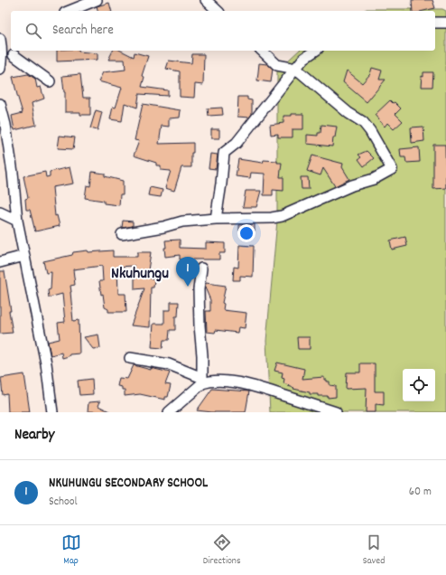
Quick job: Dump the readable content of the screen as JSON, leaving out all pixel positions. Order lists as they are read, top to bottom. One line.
{"districts":["Nkuhungu"],"page":{"search":"Search here","pins":"1","heading":"Nearby","list":[{"mark":"1","name":"NKUHUNGU SECONDARY SCHOOL","note":"School","value":"60 m"}],"nav":["Map","Directions","Saved"]}}
